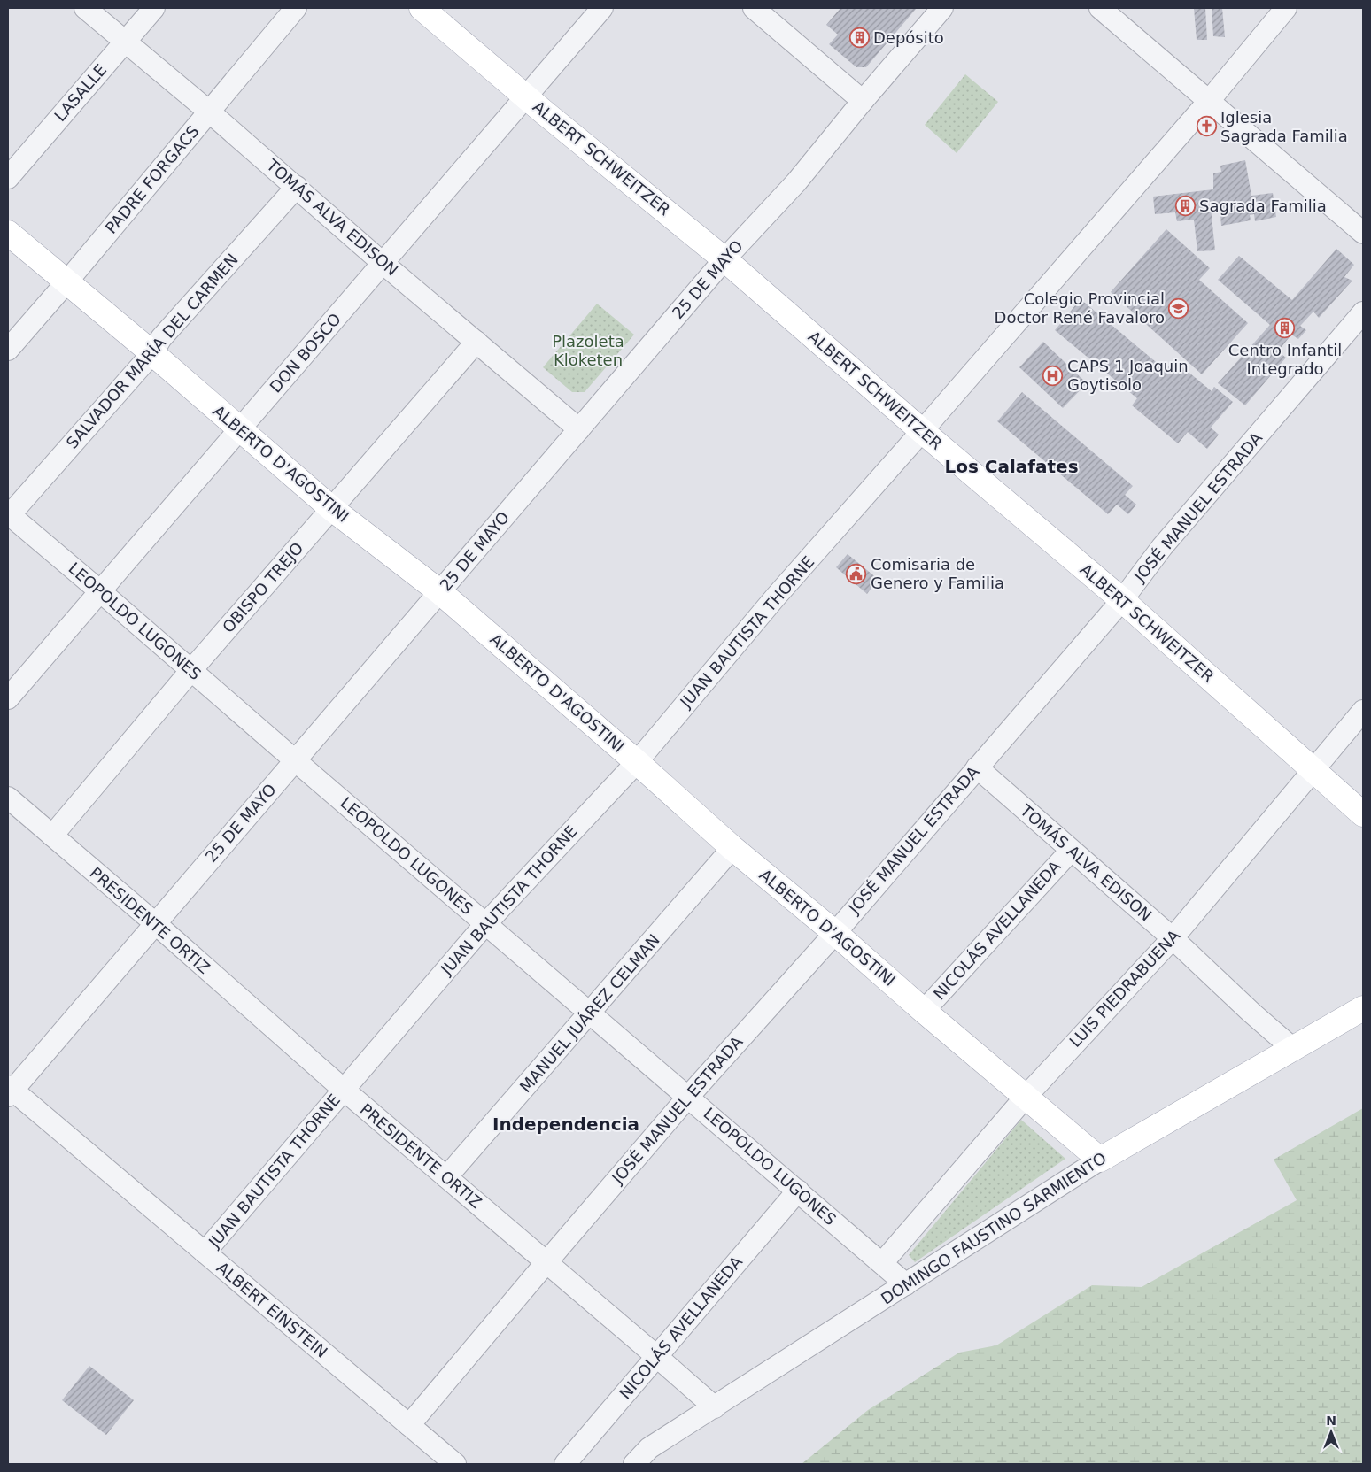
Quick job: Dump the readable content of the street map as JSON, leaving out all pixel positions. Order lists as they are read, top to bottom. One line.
{"streets":{"main road":["ALBERT SCHWEITZER","ALBERTO D'AGOSTINI","DOMINGO FAUSTINO SARMIENTO"],"street":["LASALLE","PADRE FORGACS","TOMÁS ALVA EDISON","25 DE MAYO","SALVADOR MARÍA DEL CARMEN","DON BOSCO","JOSÉ MANUEL ESTRADA","OBISPO TREJO","LEOPOLDO LUGONES","JUAN BAUTISTA THORNE","PRESIDENTE ORTIZ","NICOLÁS AVELLANEDA","LUIS PIEDRABUENA","MANUEL JUÁREZ CELMAN","ALBERT EINSTEIN"]},"crossings":[["LASALLE","TOMÁS ALVA EDISON"],["ALBERT SCHWEITZER","25 DE MAYO"],["ALBERT SCHWEITZER","DON BOSCO"],["ALBERT SCHWEITZER","JOSÉ MANUEL ESTRADA"],["ALBERT SCHWEITZER","JUAN BAUTISTA THORNE"],["ALBERT SCHWEITZER","LUIS PIEDRABUENA"],["PADRE FORGACS","TOMÁS ALVA EDISON"],["PADRE FORGACS","ALBERTO D'AGOSTINI"],["TOMÁS ALVA EDISON","25 DE MAYO"],["TOMÁS ALVA EDISON","SALVADOR MARÍA DEL CARMEN"],["TOMÁS ALVA EDISON","DON BOSCO"],["TOMÁS ALVA EDISON","JOSÉ MANUEL ESTRADA"],["TOMÁS ALVA EDISON","OBISPO TREJO"],["TOMÁS ALVA EDISON","NICOLÁS AVELLANEDA"],["TOMÁS ALVA EDISON","LUIS PIEDRABUENA"],["TOMÁS ALVA EDISON","DOMINGO FAUSTINO SARMIENTO"],["25 DE MAYO","ALBERTO D'AGOSTINI"],["25 DE MAYO","LEOPOLDO LUGONES"],["25 DE MAYO","PRESIDENTE ORTIZ"],["25 DE MAYO","ALBERT EINSTEIN"],["SALVADOR MARÍA DEL CARMEN","ALBERTO D'AGOSTINI"],["SALVADOR MARÍA DEL CARMEN","LEOPOLDO LUGONES"],["DON BOSCO","ALBERTO D'AGOSTINI"],["DON BOSCO","LEOPOLDO LUGONES"],["ALBERTO D'AGOSTINI","JOSÉ MANUEL ESTRADA"],["ALBERTO D'AGOSTINI","OBISPO TREJO"],["ALBERTO D'AGOSTINI","JUAN BAUTISTA THORNE"],["ALBERTO D'AGOSTINI","NICOLÁS AVELLANEDA"],["ALBERTO D'AGOSTINI","LUIS PIEDRABUENA"],["ALBERTO D'AGOSTINI","MANUEL JUÁREZ CELMAN"],["ALBERTO D'AGOSTINI","DOMINGO FAUSTINO SARMIENTO"],["JOSÉ MANUEL ESTRADA","LEOPOLDO LUGONES"],["JOSÉ MANUEL ESTRADA","PRESIDENTE ORTIZ"],["JOSÉ MANUEL ESTRADA","ALBERT EINSTEIN"],["OBISPO TREJO","LEOPOLDO LUGONES"],["OBISPO TREJO","PRESIDENTE ORTIZ"],["LEOPOLDO LUGONES","JUAN BAUTISTA THORNE"],["LEOPOLDO LUGONES","NICOLÁS AVELLANEDA"],["LEOPOLDO LUGONES","LUIS PIEDRABUENA"],["LEOPOLDO LUGONES","MANUEL JUÁREZ CELMAN"],["LEOPOLDO LUGONES","DOMINGO FAUSTINO SARMIENTO"],["JUAN BAUTISTA THORNE","PRESIDENTE ORTIZ"],["JUAN BAUTISTA THORNE","ALBERT EINSTEIN"],["PRESIDENTE ORTIZ","NICOLÁS AVELLANEDA"],["PRESIDENTE ORTIZ","MANUEL JUÁREZ CELMAN"],["PRESIDENTE ORTIZ","DOMINGO FAUSTINO SARMIENTO"]],"districts":["Los Calafates","Independencia"],"parks":["Plazoleta Kloketen"],"places":{"building":["Depósito","Sagrada Familia","Centro Infantil Integrado"],"church":["Iglesia Sagrada Familia"],"school or university":["Colegio Provincial Doctor René Favaloro"],"hospital":["CAPS 1 Joaquin Goytisolo"],"public building":["Comisaria de Genero y Familia"]},"north":"top"}
